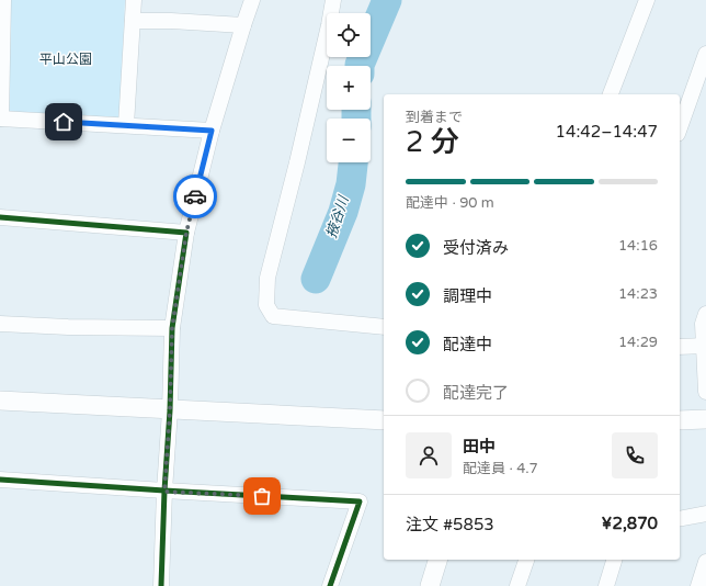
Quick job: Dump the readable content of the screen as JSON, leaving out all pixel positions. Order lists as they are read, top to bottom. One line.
{"water":["掖谷川"],"parks":["平山公園"],"page":{"map_buttons":["+","−"],"heading":["2 分","到着まで","14:42–14:47"],"panel":["田中","配達員 · 4.7","注文 #5853","¥2,870"],"bar":"配達中 · 90 m","list":[["受付済み","14:16"],["調理中","14:23"],["配達中","14:29"],"配達完了"]}}
